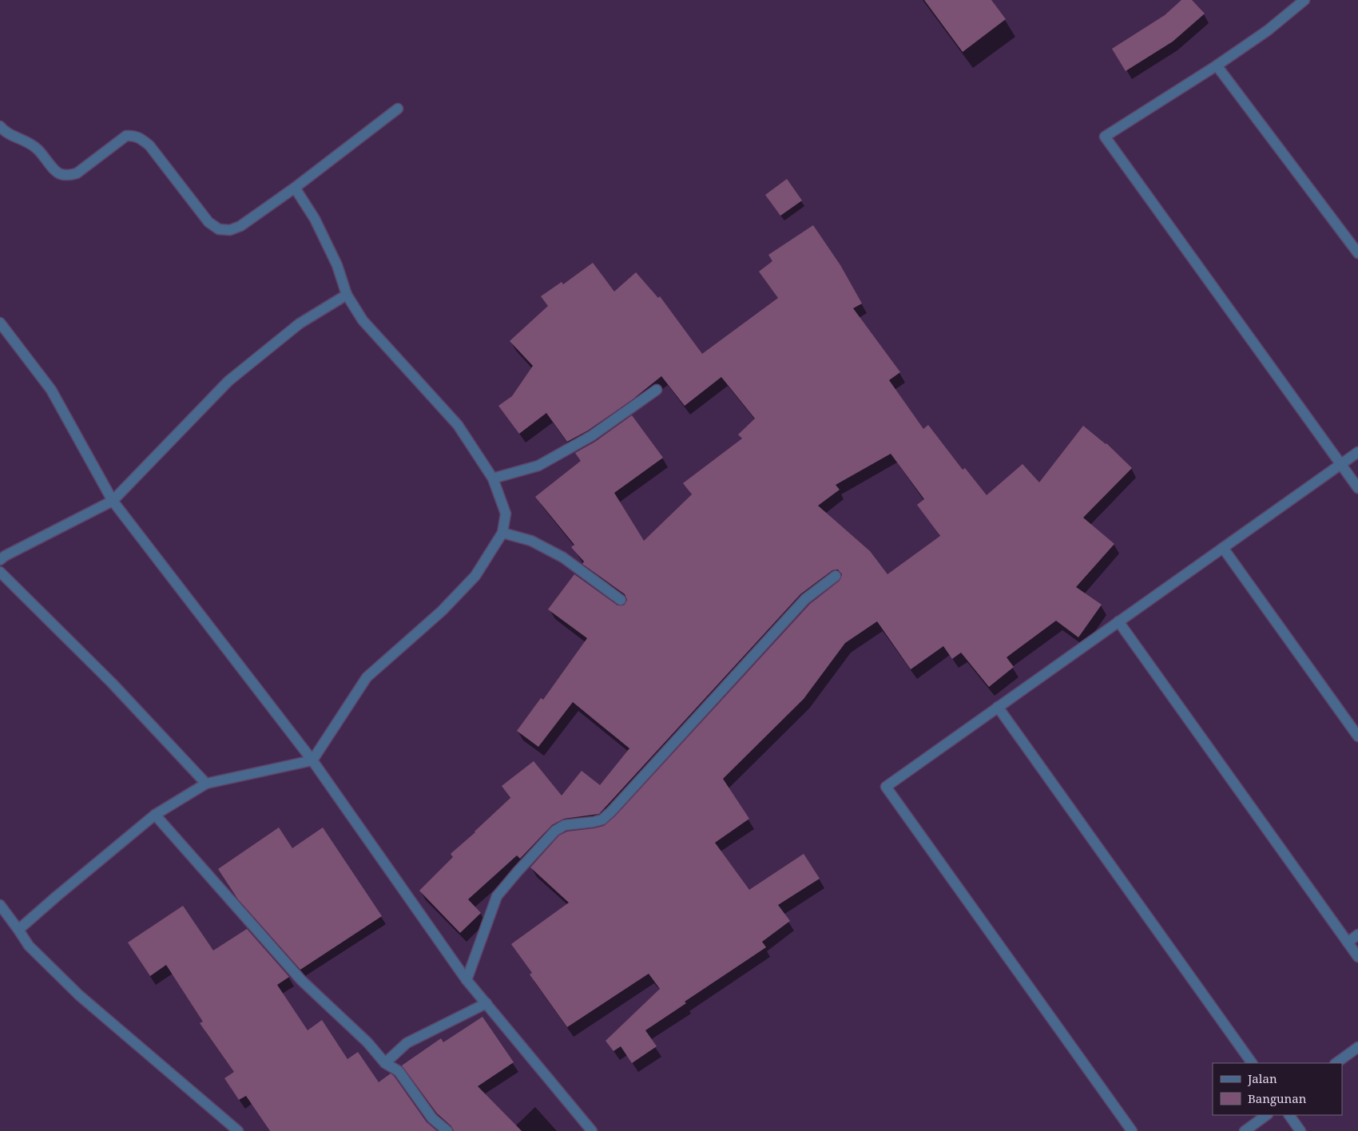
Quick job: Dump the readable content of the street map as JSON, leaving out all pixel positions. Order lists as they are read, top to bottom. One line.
{"legend":["Jalan","Bangunan"]}
